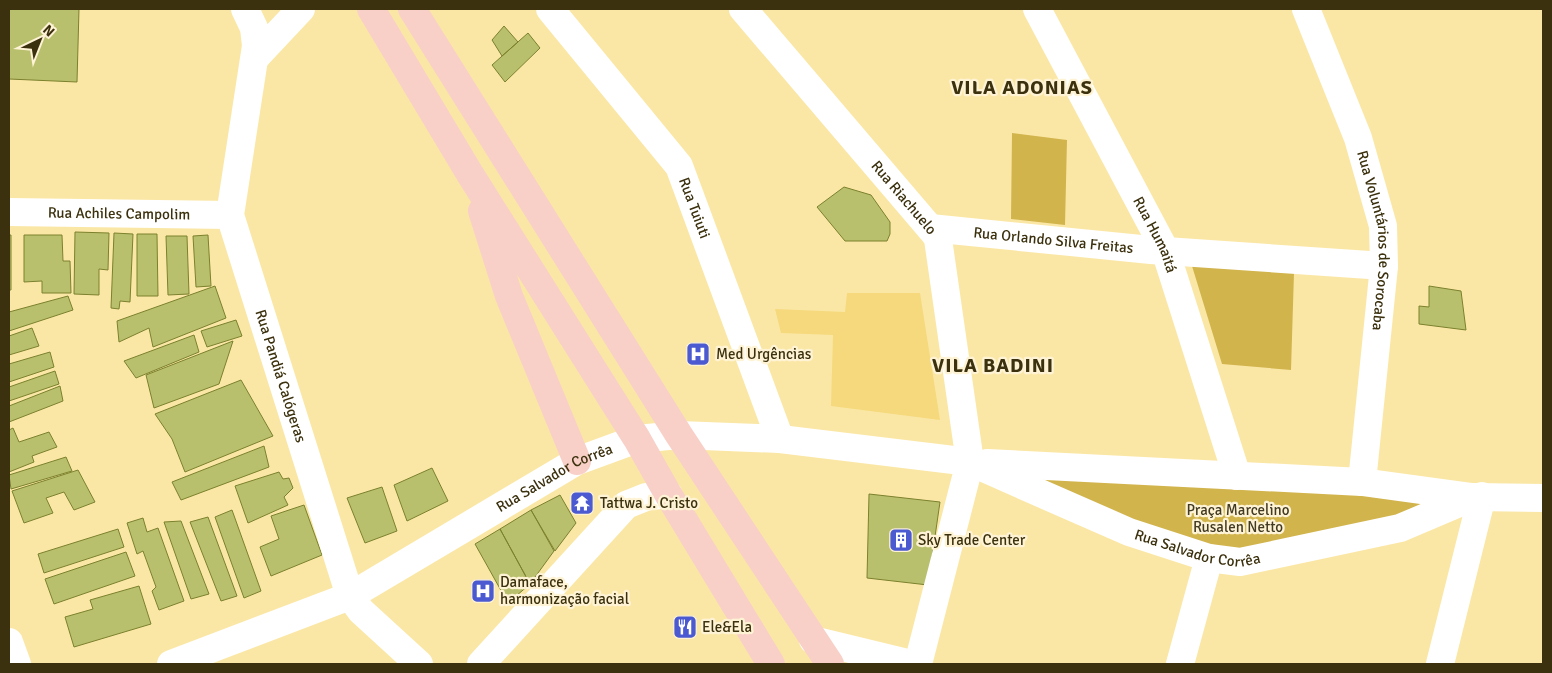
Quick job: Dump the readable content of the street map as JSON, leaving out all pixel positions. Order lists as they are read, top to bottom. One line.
{"streets":{"street":["Rua Riachuelo","Rua Tuiuti","Rua Achiles Campolim","Rua Humaitá","Rua Orlando Silva Freitas","Rua Voluntários de Sorocaba","Rua Pandiá Calógeras","Rua Salvador Corrêa"]},"crossings":[["Rua Riachuelo","Rua Orlando Silva Freitas"],["Rua Riachuelo","Rua Salvador Corrêa"],["Rua Tuiuti","Rua Salvador Corrêa"],["Rua Achiles Campolim","Rua Pandiá Calógeras"],["Rua Humaitá","Rua Orlando Silva Freitas"],["Rua Humaitá","Rua Salvador Corrêa"],["Rua Orlando Silva Freitas","Rua Voluntários de Sorocaba"],["Rua Voluntários de Sorocaba","Rua Salvador Corrêa"],["Rua Pandiá Calógeras","Rua Salvador Corrêa"]],"districts":["VILA ADONIAS","VILA BADINI"],"parks":["Praça Marcelino Rusalen Netto"],"places":{"hospital":["Med Urgências","Damaface, harmonização facial"],"temple":["Tattwa J. Cristo"],"building":["Sky Trade Center"],"restaurant":["Ele&Ela"]},"north":"top right"}
